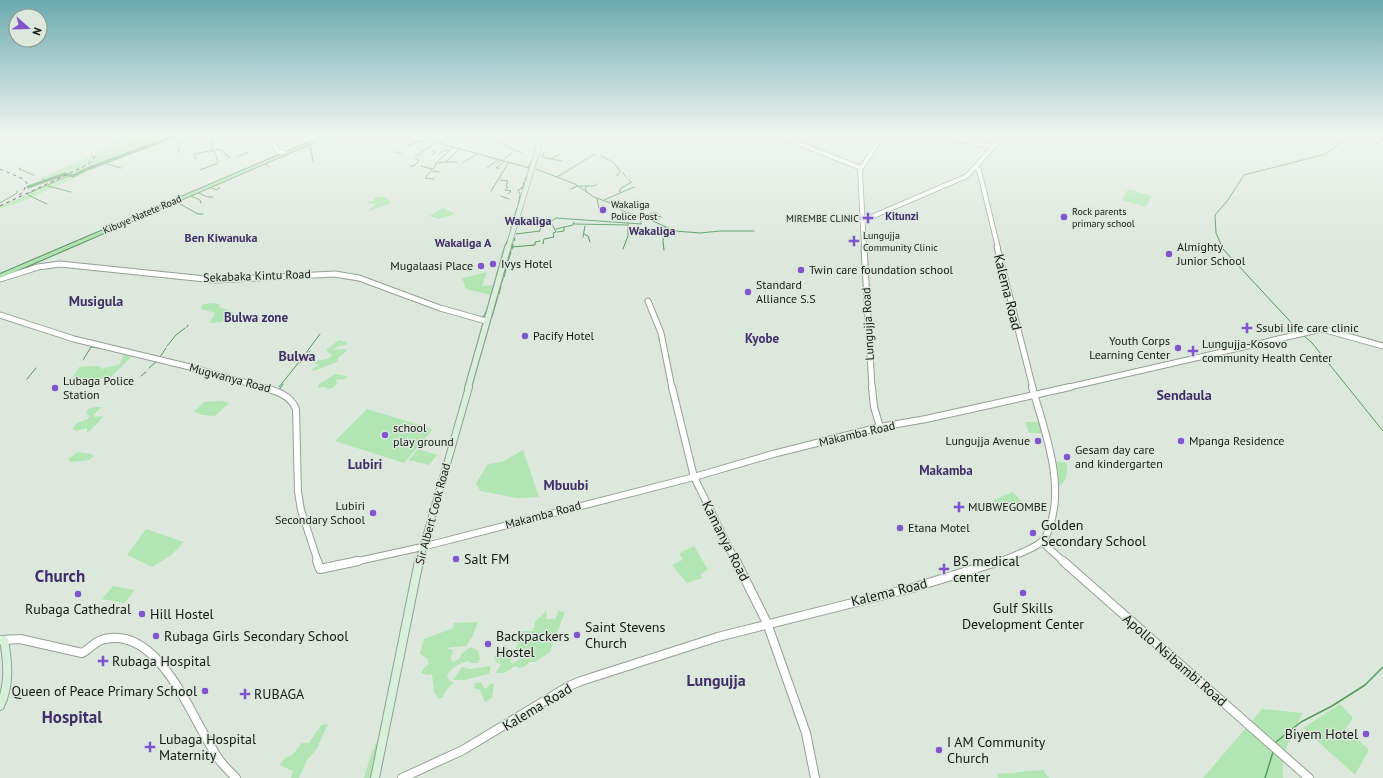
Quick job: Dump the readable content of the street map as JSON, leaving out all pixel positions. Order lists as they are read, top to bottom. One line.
{"streets":{"main road":["Kibuye Natete Road","Sir Albert Cook Road"],"street":["Sekabaka Kintu Road","Kalema Road","Lungujja Road","Mugwanya Road","Makamba Road","Kamanya Road","Apollo Nsibambi Road"]},"crossings":[["Sekabaka Kintu Road","Sir Albert Cook Road"],["Kalema Road","Makamba Road"],["Kalema Road","Kamanya Road"],["Kalema Road","Apollo Nsibambi Road"],["Lungujja Road","Makamba Road"],["Mugwanya Road","Makamba Road"],["Makamba Road","Sir Albert Cook Road"],["Makamba Road","Kamanya Road"]],"districts":["Kitunzi","Wakaliga","Wakaliga","Ben Kiwanuka","Wakaliga A","Musigula","Bulwa zone","Kyobe","Bulwa","Sendaula","Lubiri","Makamba","Mbuubi","Church","Lungujja","Hospital"],"places":{"other":["Wakaliga Police Post","Rock parents primary school","Almighty Junior School","Ivys Hotel","Mugalaasi Place","Twin care foundation school","Standard Alliance S.S","Pacify Hotel","Youth Corps Learning Center","Lubaga Police Station","school play ground","Lungujja Avenue","Mpanga Residence","Gesam day care and kindergarten","Lubiri Secondary School","Etana Motel","Golden Secondary School","Salt FM","Gulf Skills Development Center","Rubaga Cathedral","Hill Hostel","Saint Stevens Church","Rubaga Girls Secondary School","Backpackers Hostel","Queen of Peace Primary School","Biyem Hotel","I AM Community Church"],"health":["MIREMBE CLINIC","Lungujja Community Clinic","Ssubi life care clinic","Lungujja-Kosovo community Health Center","MUBWEGOMBE","BS medical center","Rubaga Hospital","RUBAGA","Lubaga Hospital Maternity"]},"north":"right"}
